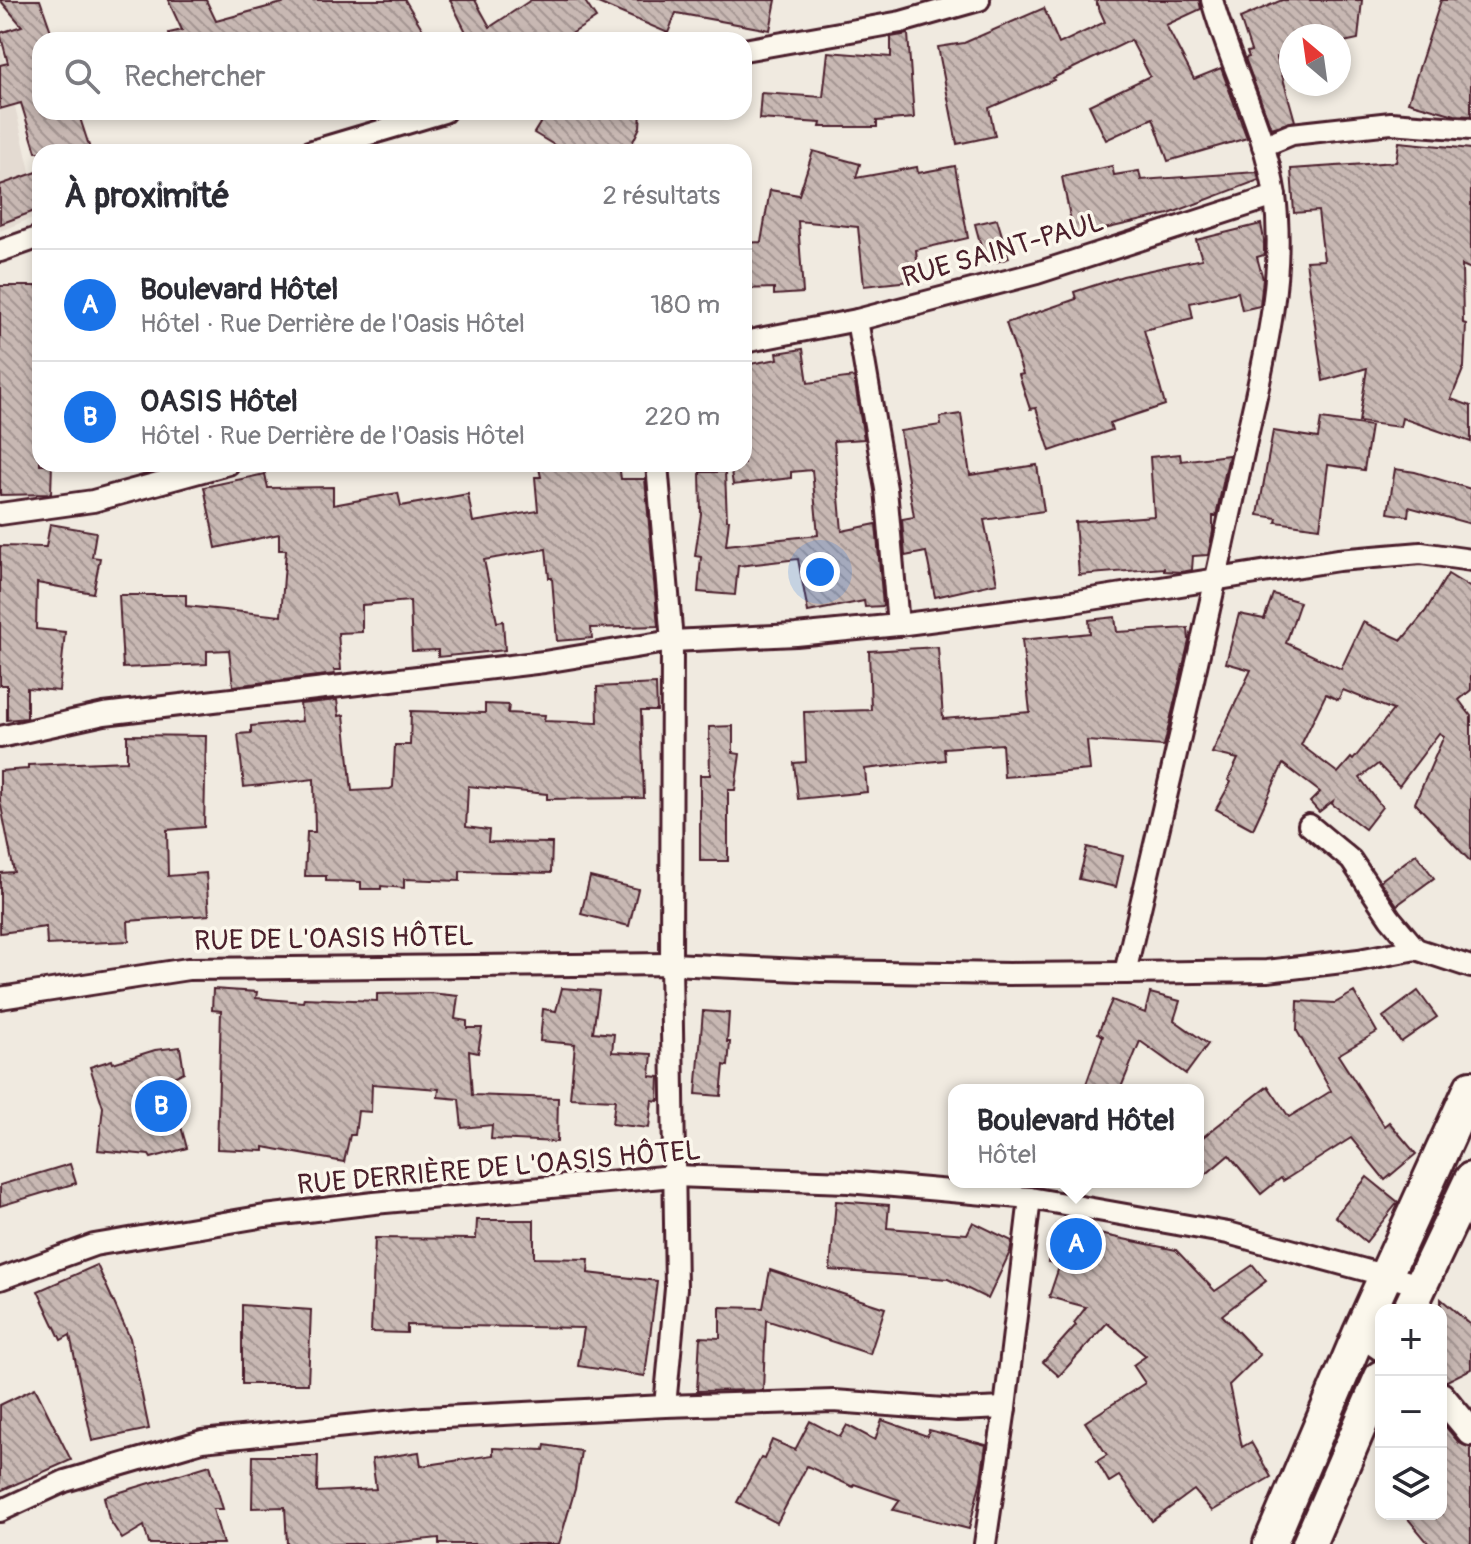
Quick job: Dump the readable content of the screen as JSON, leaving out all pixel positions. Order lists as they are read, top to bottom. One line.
{"streets":{"street":["RUE SAINT-PAUL","RUE DE L'OASIS HÔTEL","RUE DERRIÈRE DE L'OASIS HÔTEL"]},"north":"top left","page":{"search":"Rechercher","heading":["À proximité","2 résultats"],"list":[{"mark":"A","name":"Boulevard Hôtel","note":"Hôtel · Rue Derrière de l'Oasis Hôtel","value":"180 m"},{"mark":"B","name":"OASIS Hôtel","note":"Hôtel · Rue Derrière de l'Oasis Hôtel","value":"220 m"}],"pins":["B","A"],"popup":["Boulevard Hôtel","Hôtel"],"map_buttons":["+","−"]}}
